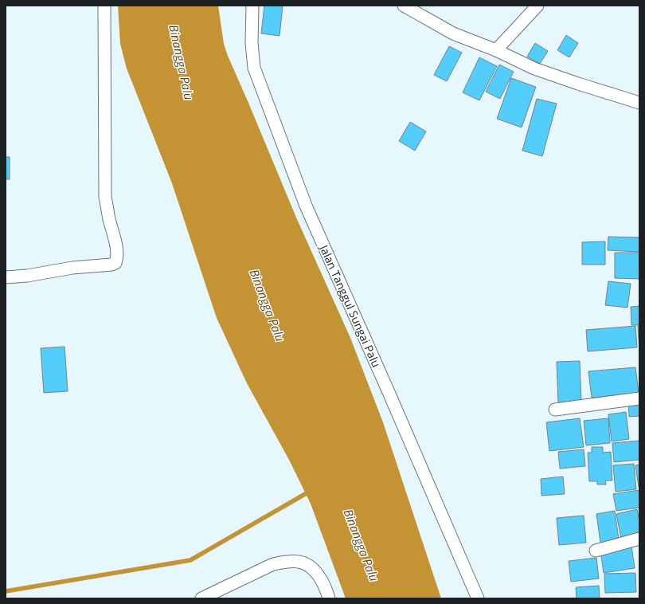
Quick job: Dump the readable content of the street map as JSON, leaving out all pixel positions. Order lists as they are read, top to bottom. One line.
{"streets":{"street":["Jalan Tanggul Sungai Palu"]},"water":["Binangga Palu"]}
